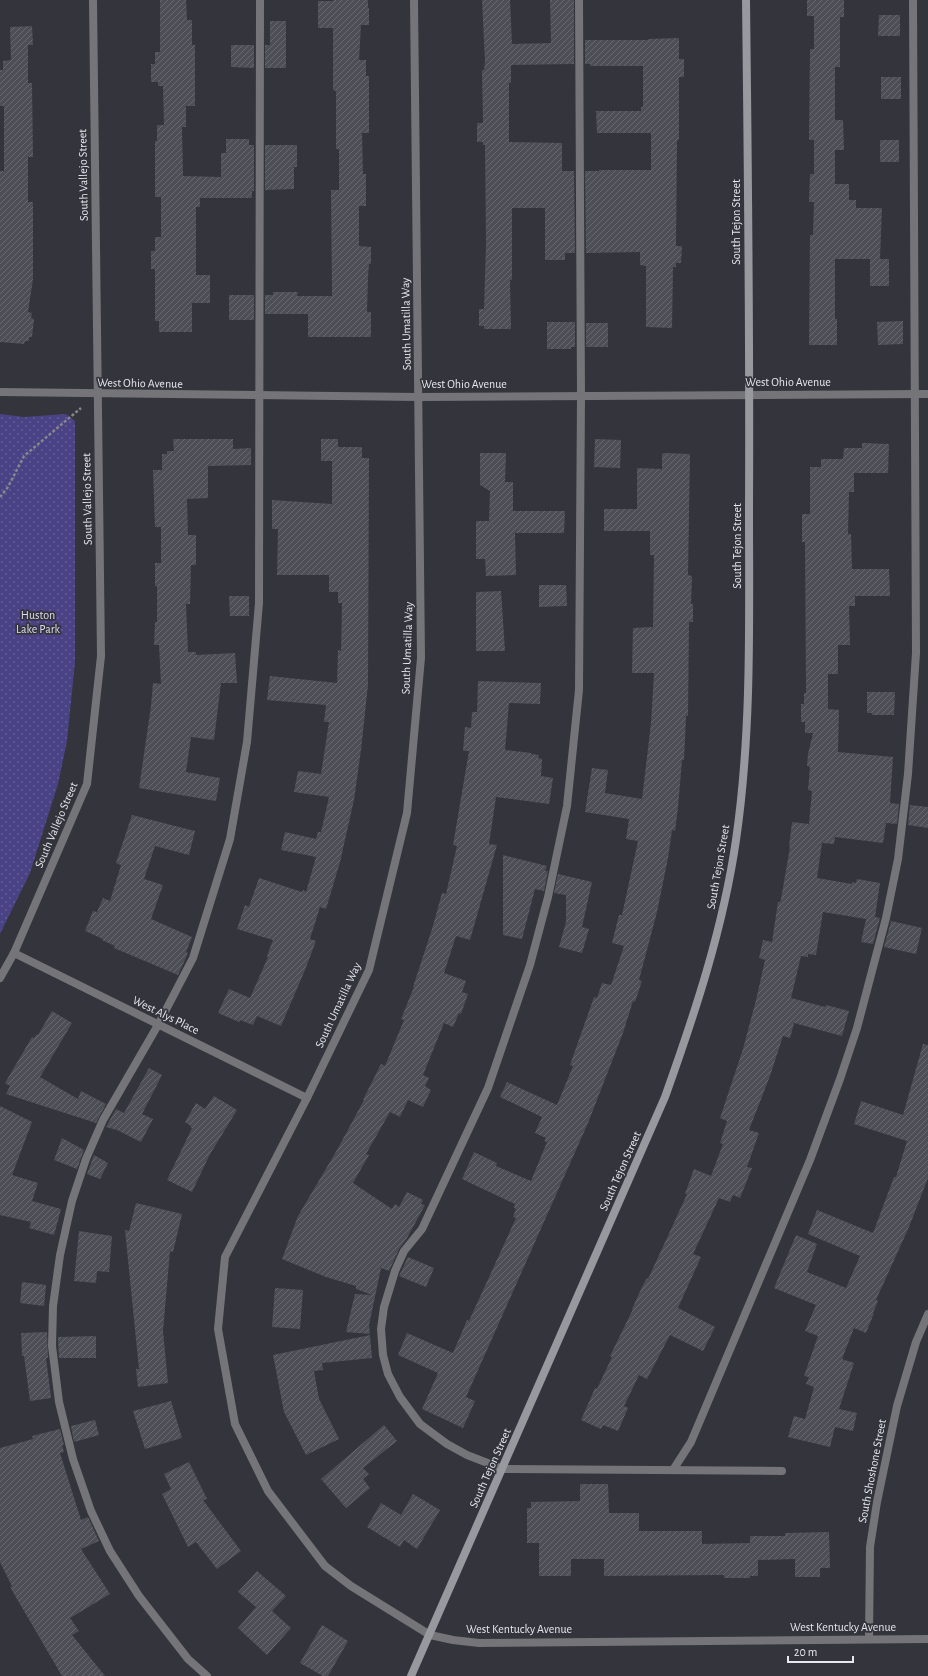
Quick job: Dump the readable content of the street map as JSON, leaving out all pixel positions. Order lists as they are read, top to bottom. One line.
{"streets":{"street":["South Vallejo Street","South Tejon Street","South Umatilla Way","West Ohio Avenue","West Alys Place","South Shoshone Street","West Kentucky Avenue"]},"crossings":[["South Vallejo Street","West Ohio Avenue"],["South Vallejo Street","West Alys Place"],["South Tejon Street","West Ohio Avenue"],["South Tejon Street","West Kentucky Avenue"],["South Umatilla Way","West Ohio Avenue"],["South Umatilla Way","West Alys Place"],["South Umatilla Way","West Kentucky Avenue"],["South Shoshone Street","West Kentucky Avenue"]],"parks":["Huston Lake Park"],"scale_bar":"20 m"}
